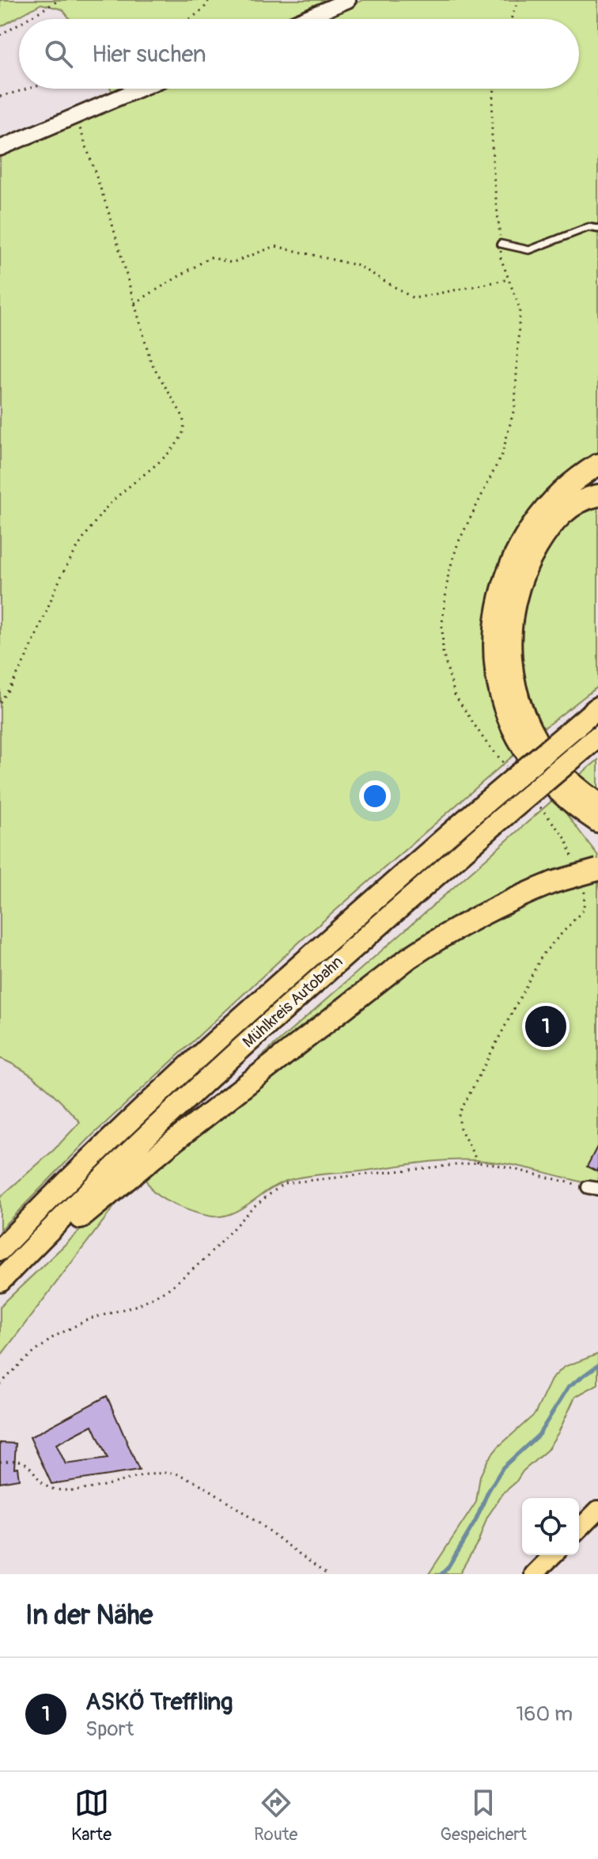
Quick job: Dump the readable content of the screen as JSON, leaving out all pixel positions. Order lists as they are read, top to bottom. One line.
{"streets":{"highway":["Mühlkreis Autobahn"]},"page":{"search":"Hier suchen","pins":"1","heading":"In der Nähe","list":[{"mark":"1","name":"ASKÖ Treffling","note":"Sport","value":"160 m"}],"nav":["Karte","Route","Gespeichert"]}}
